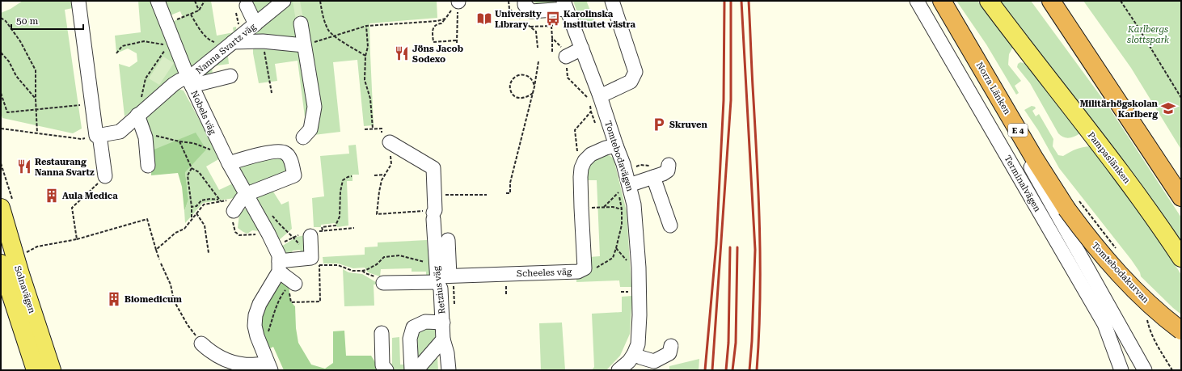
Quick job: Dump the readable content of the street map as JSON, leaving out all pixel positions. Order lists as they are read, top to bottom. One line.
{"streets":{"highway":["Norra Länken","E 4","Tomtebodakurvan"],"main road":["Pampaslänken","Solnavägen"],"street":["Nanna Svartz väg","Nobels väg","Tomtebodavägen","Terminalvägen","Scheeles väg","Retzius väg"]},"crossings":[["Nanna Svartz väg","Nobels väg"],["Norra Länken","Tomtebodakurvan"],["Tomtebodavägen","Scheeles väg"],["Scheeles väg","Retzius väg"]],"parks":["Karlbergs slottspark"],"places":{"library":["University Library"],"bus stop":["Karolinska institutet västra"],"restaurant":["Jöns Jacob Sodexo","Restaurang Nanna Svartz"],"school or university":["Militärhögskolan Karlberg"],"parking":["Skruven"],"building":["Aula Medica","Biomedicum"]},"scale_bar":"50 m"}
